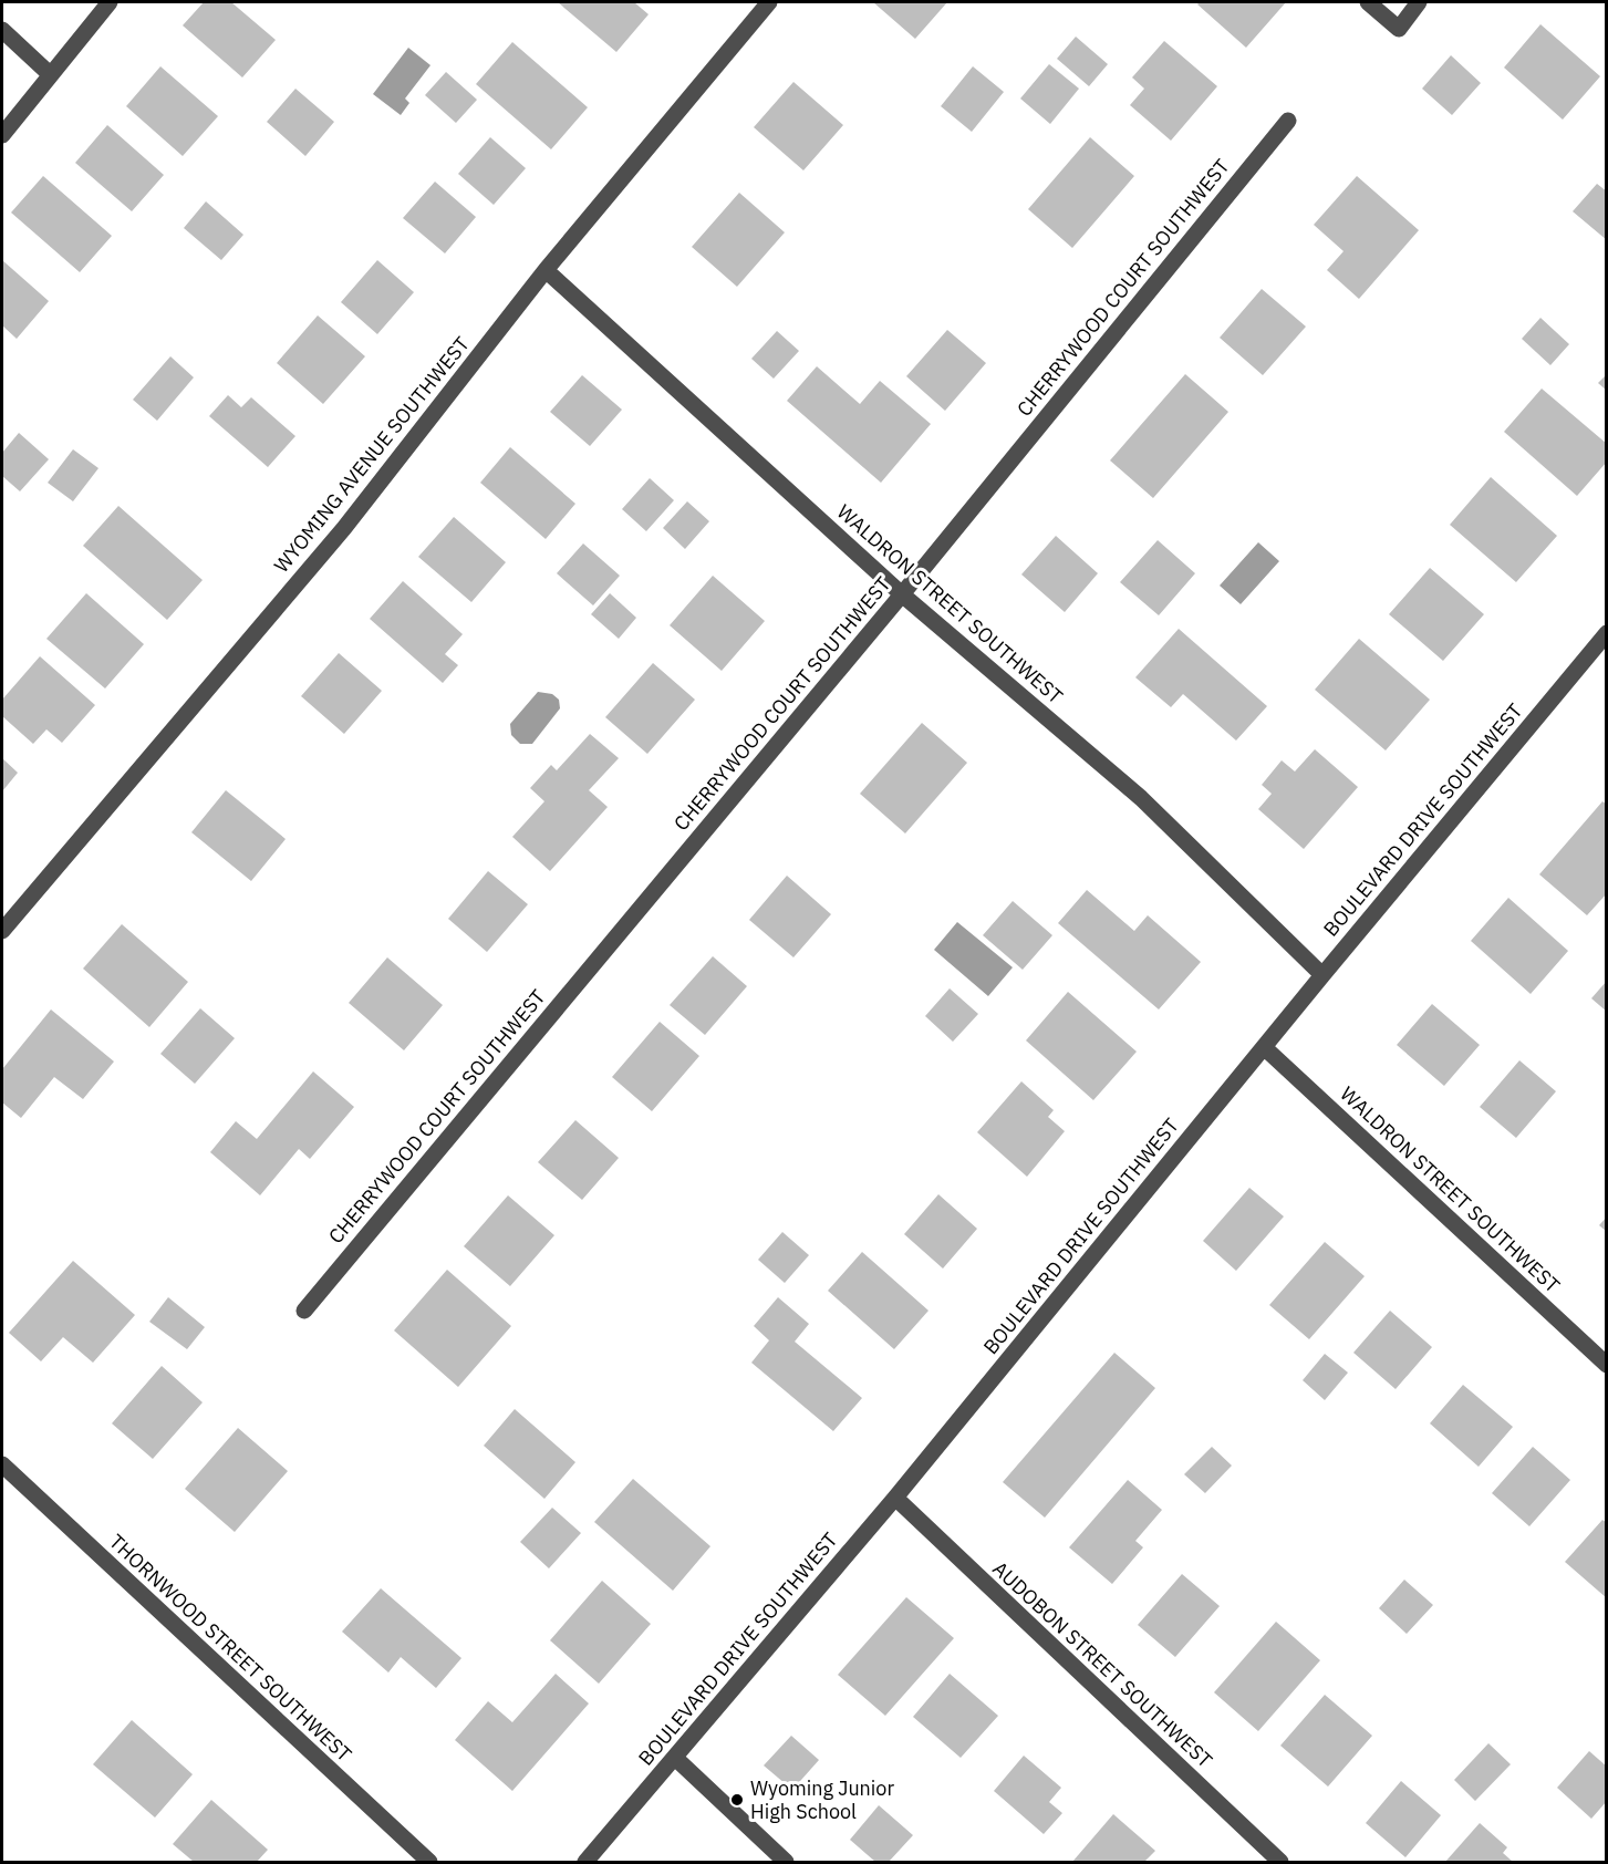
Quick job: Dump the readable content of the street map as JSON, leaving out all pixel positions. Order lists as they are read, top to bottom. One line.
{"streets":{"street":["CHERRYWOOD COURT SOUTHWEST","WYOMING AVENUE SOUTHWEST","WALDRON STREET SOUTHWEST","BOULEVARD DRIVE SOUTHWEST","THORNWOOD STREET SOUTHWEST","AUDOBON STREET SOUTHWEST"]},"crossings":[["CHERRYWOOD COURT SOUTHWEST","WALDRON STREET SOUTHWEST"],["WYOMING AVENUE SOUTHWEST","WALDRON STREET SOUTHWEST"],["WALDRON STREET SOUTHWEST","BOULEVARD DRIVE SOUTHWEST"],["BOULEVARD DRIVE SOUTHWEST","AUDOBON STREET SOUTHWEST"]],"places":["Wyoming Junior High School"]}
